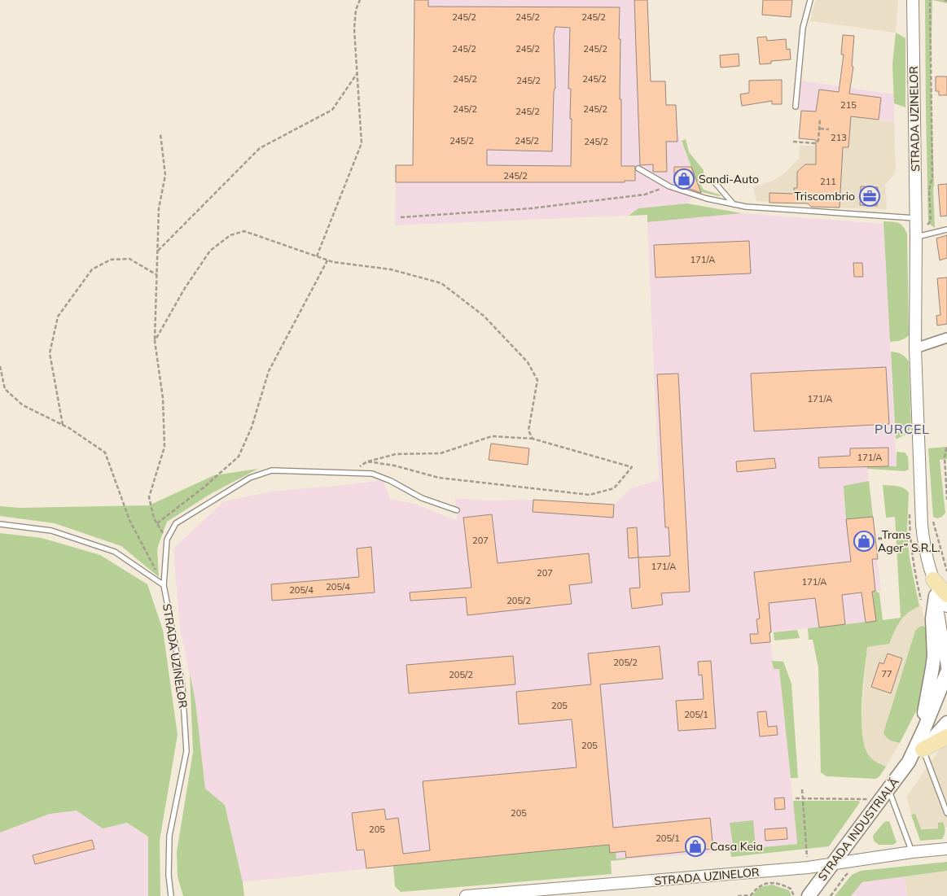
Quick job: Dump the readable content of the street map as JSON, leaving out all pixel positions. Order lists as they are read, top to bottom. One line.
{"streets":{"main road":["STRADA INDUSTRIALĂ"],"street":["STRADA UZINELOR"]},"crossings":[["STRADA UZINELOR","STRADA INDUSTRIALĂ"]],"districts":["PURCEL"],"places":{"shop":["Sandi-Auto","„Trans Ager” S.R.L.","Casa Keia"],"office":["Triscombrio"]},"house_numbers":["245/2","245/2","245/2","245/2","245/2","245/2","245/2","245/2","245/2","215","245/2","245/2","245/2","213","245/2","245/2","245/2","245/2","211","171/A","171/A","171/A","207","171/A","207","171/A","205/4","205/4","205/2","205/2","77","205/2","205","205/1","205","205","205","205/1"]}
